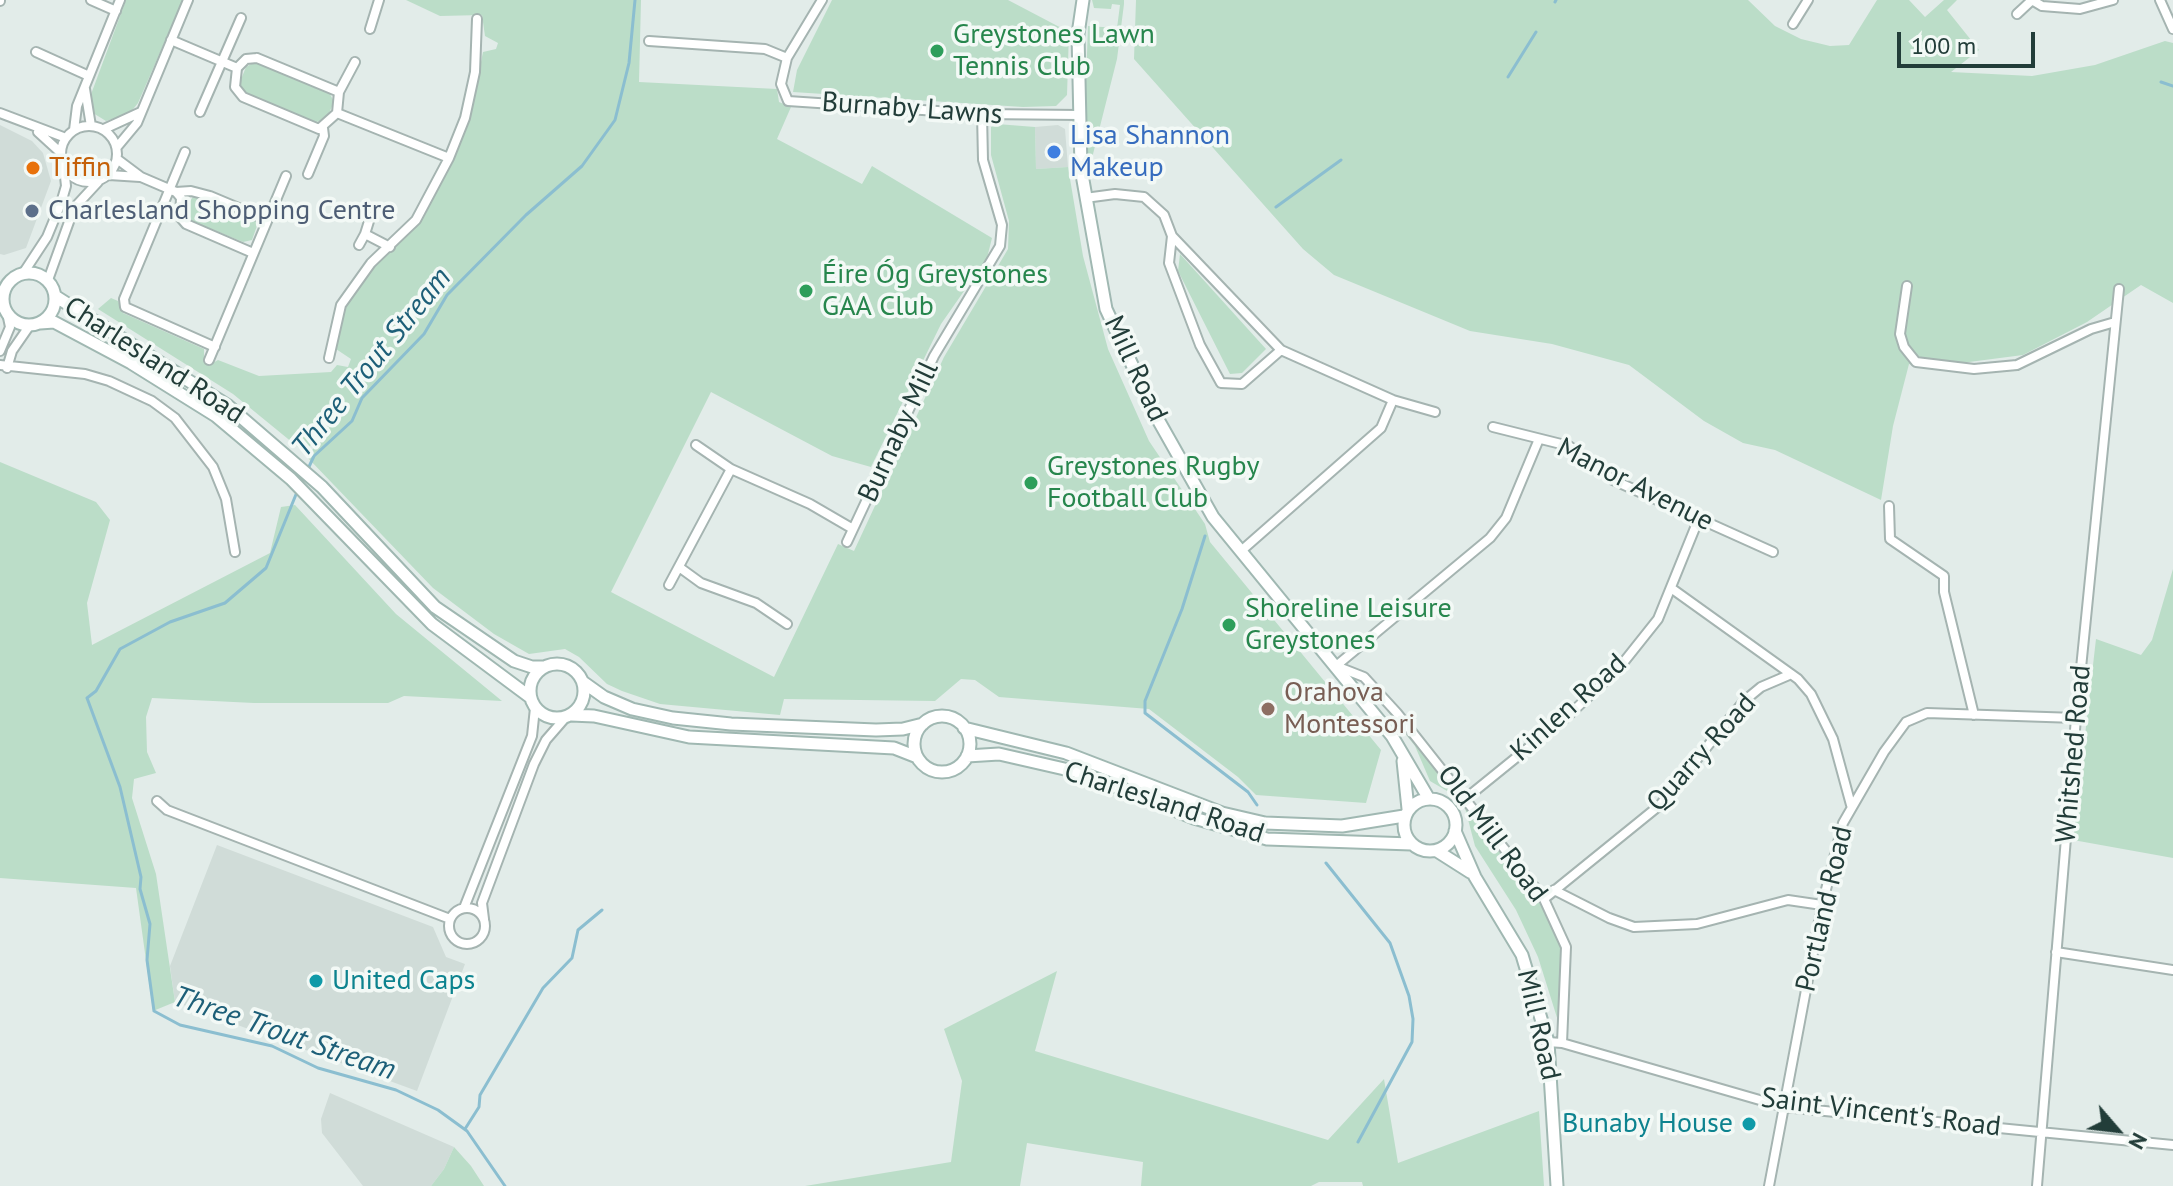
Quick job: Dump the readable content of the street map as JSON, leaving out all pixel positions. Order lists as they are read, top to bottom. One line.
{"streets":{"main road":["Charlesland Road","Mill Road"],"street":["Burnaby Lawns","Burnaby Mill","Manor Avenue","Kinlen Road","Quarry Road","Whitshed Road","Old Mill Road","Portland Road","Saint Vincent's Road"]},"crossings":[["Burnaby Lawns","Mill Road"],["Burnaby Lawns","Burnaby Mill"],["Charlesland Road","Mill Road"],["Mill Road","Manor Avenue"],["Mill Road","Old Mill Road"],["Mill Road","Saint Vincent's Road"],["Manor Avenue","Kinlen Road"],["Manor Avenue","Old Mill Road"],["Kinlen Road","Old Mill Road"],["Quarry Road","Old Mill Road"],["Whitshed Road","Portland Road"],["Whitshed Road","Saint Vincent's Road"],["Old Mill Road","Saint Vincent's Road"],["Portland Road","Saint Vincent's Road"]],"water":["Three Trout Stream"],"places":["Greystones Lawn Tennis Club","Lisa Shannon Makeup","Tiffin","Charlesland Shopping Centre","Éire Óg Greystones GAA Club","Greystones Rugby Football Club","Shoreline Leisure Greystones","Orahova Montessori","United Caps","Bunaby House"],"scale_bar":"100 m","north":"bottom right"}
